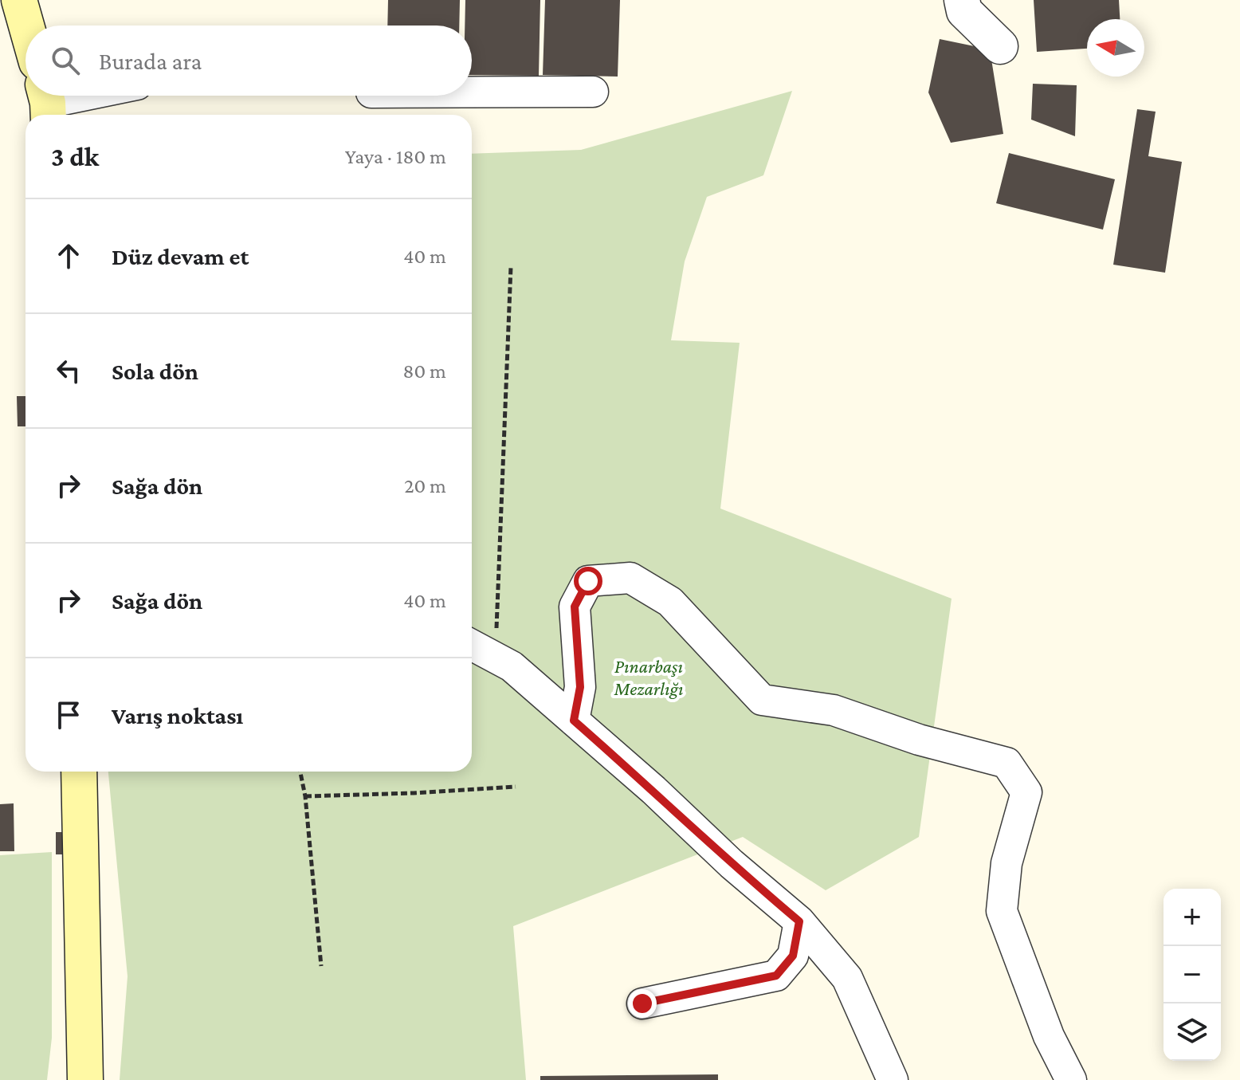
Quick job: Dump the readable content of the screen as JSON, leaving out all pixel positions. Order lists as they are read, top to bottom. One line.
{"parks":["Pınarbaşı Mezarlığı"],"north":"left","page":{"search":"Burada ara","heading":["3 dk","Yaya · 180 m"],"list":[["Düz devam et","40 m"],["Sola dön","80 m"],["Sağa dön","20 m"],["Sağa dön","40 m"],"Varış noktası"],"map_buttons":["+","−"]}}
